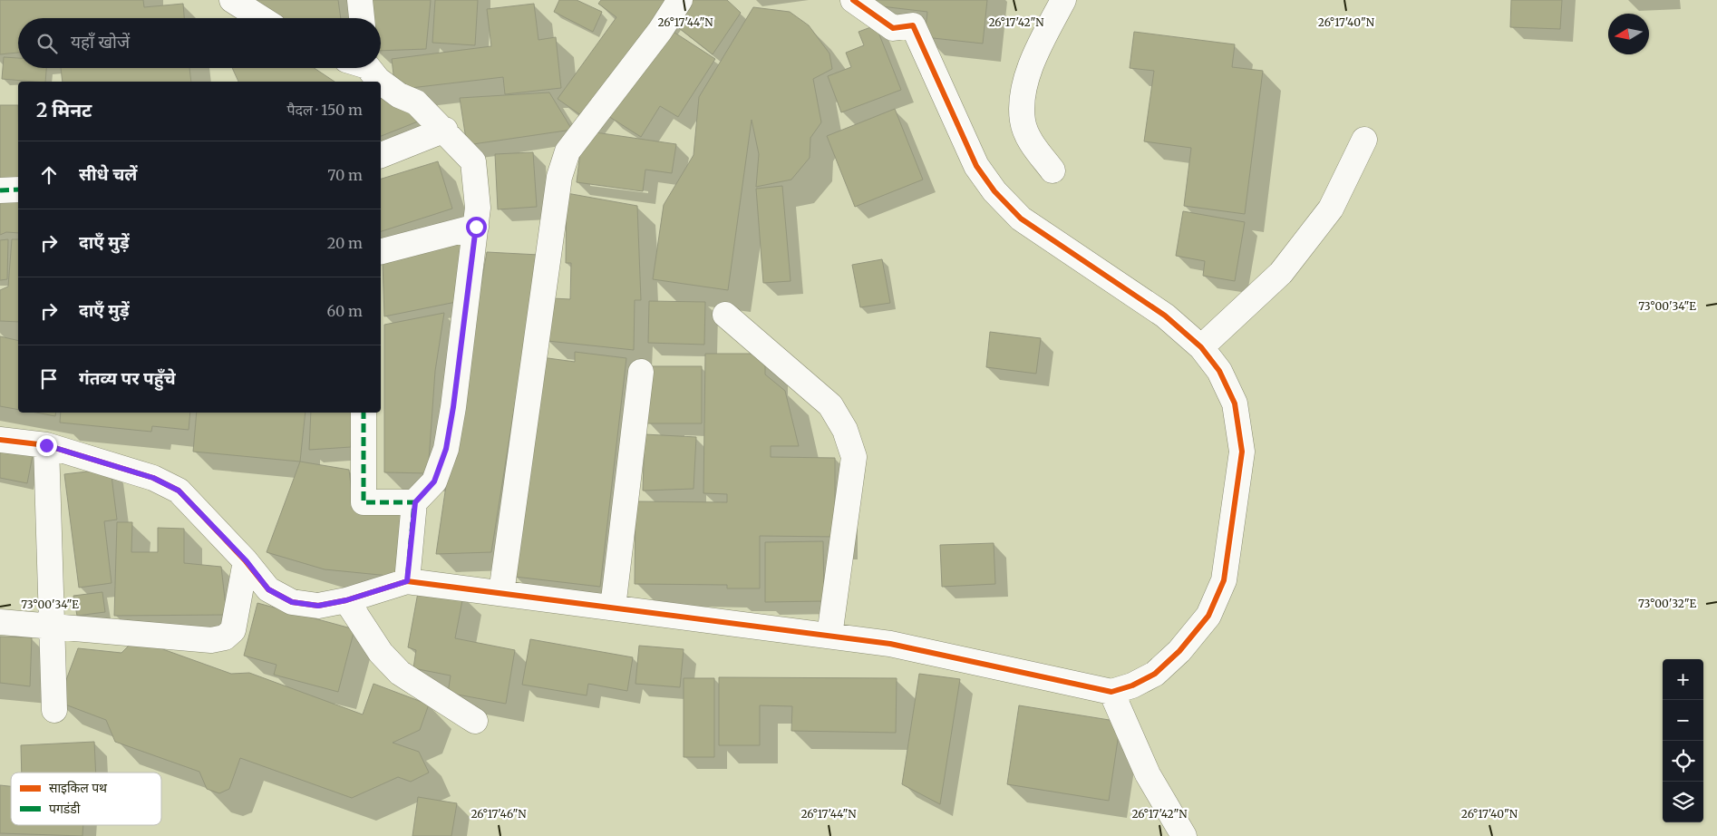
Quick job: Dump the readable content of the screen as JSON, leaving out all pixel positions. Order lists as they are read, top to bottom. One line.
{"legend":["साइकिल पथ","पगडंडी"],"north":"left","page":{"search":"यहाँ खोजें","heading":["2 मिनट","पैदल · 150 m"],"list":[["सीधे चलें","70 m"],["दाएँ मुड़ें","20 m"],["दाएँ मुड़ें","60 m"],"गंतव्य पर पहुँचे"],"map_buttons":["+","−"]},"coordinates":["26°17'44\"N","26°17'42\"N","26°17'40\"N","73°00'34\"E","73°00'32\"E","26°17'46\"N"]}
